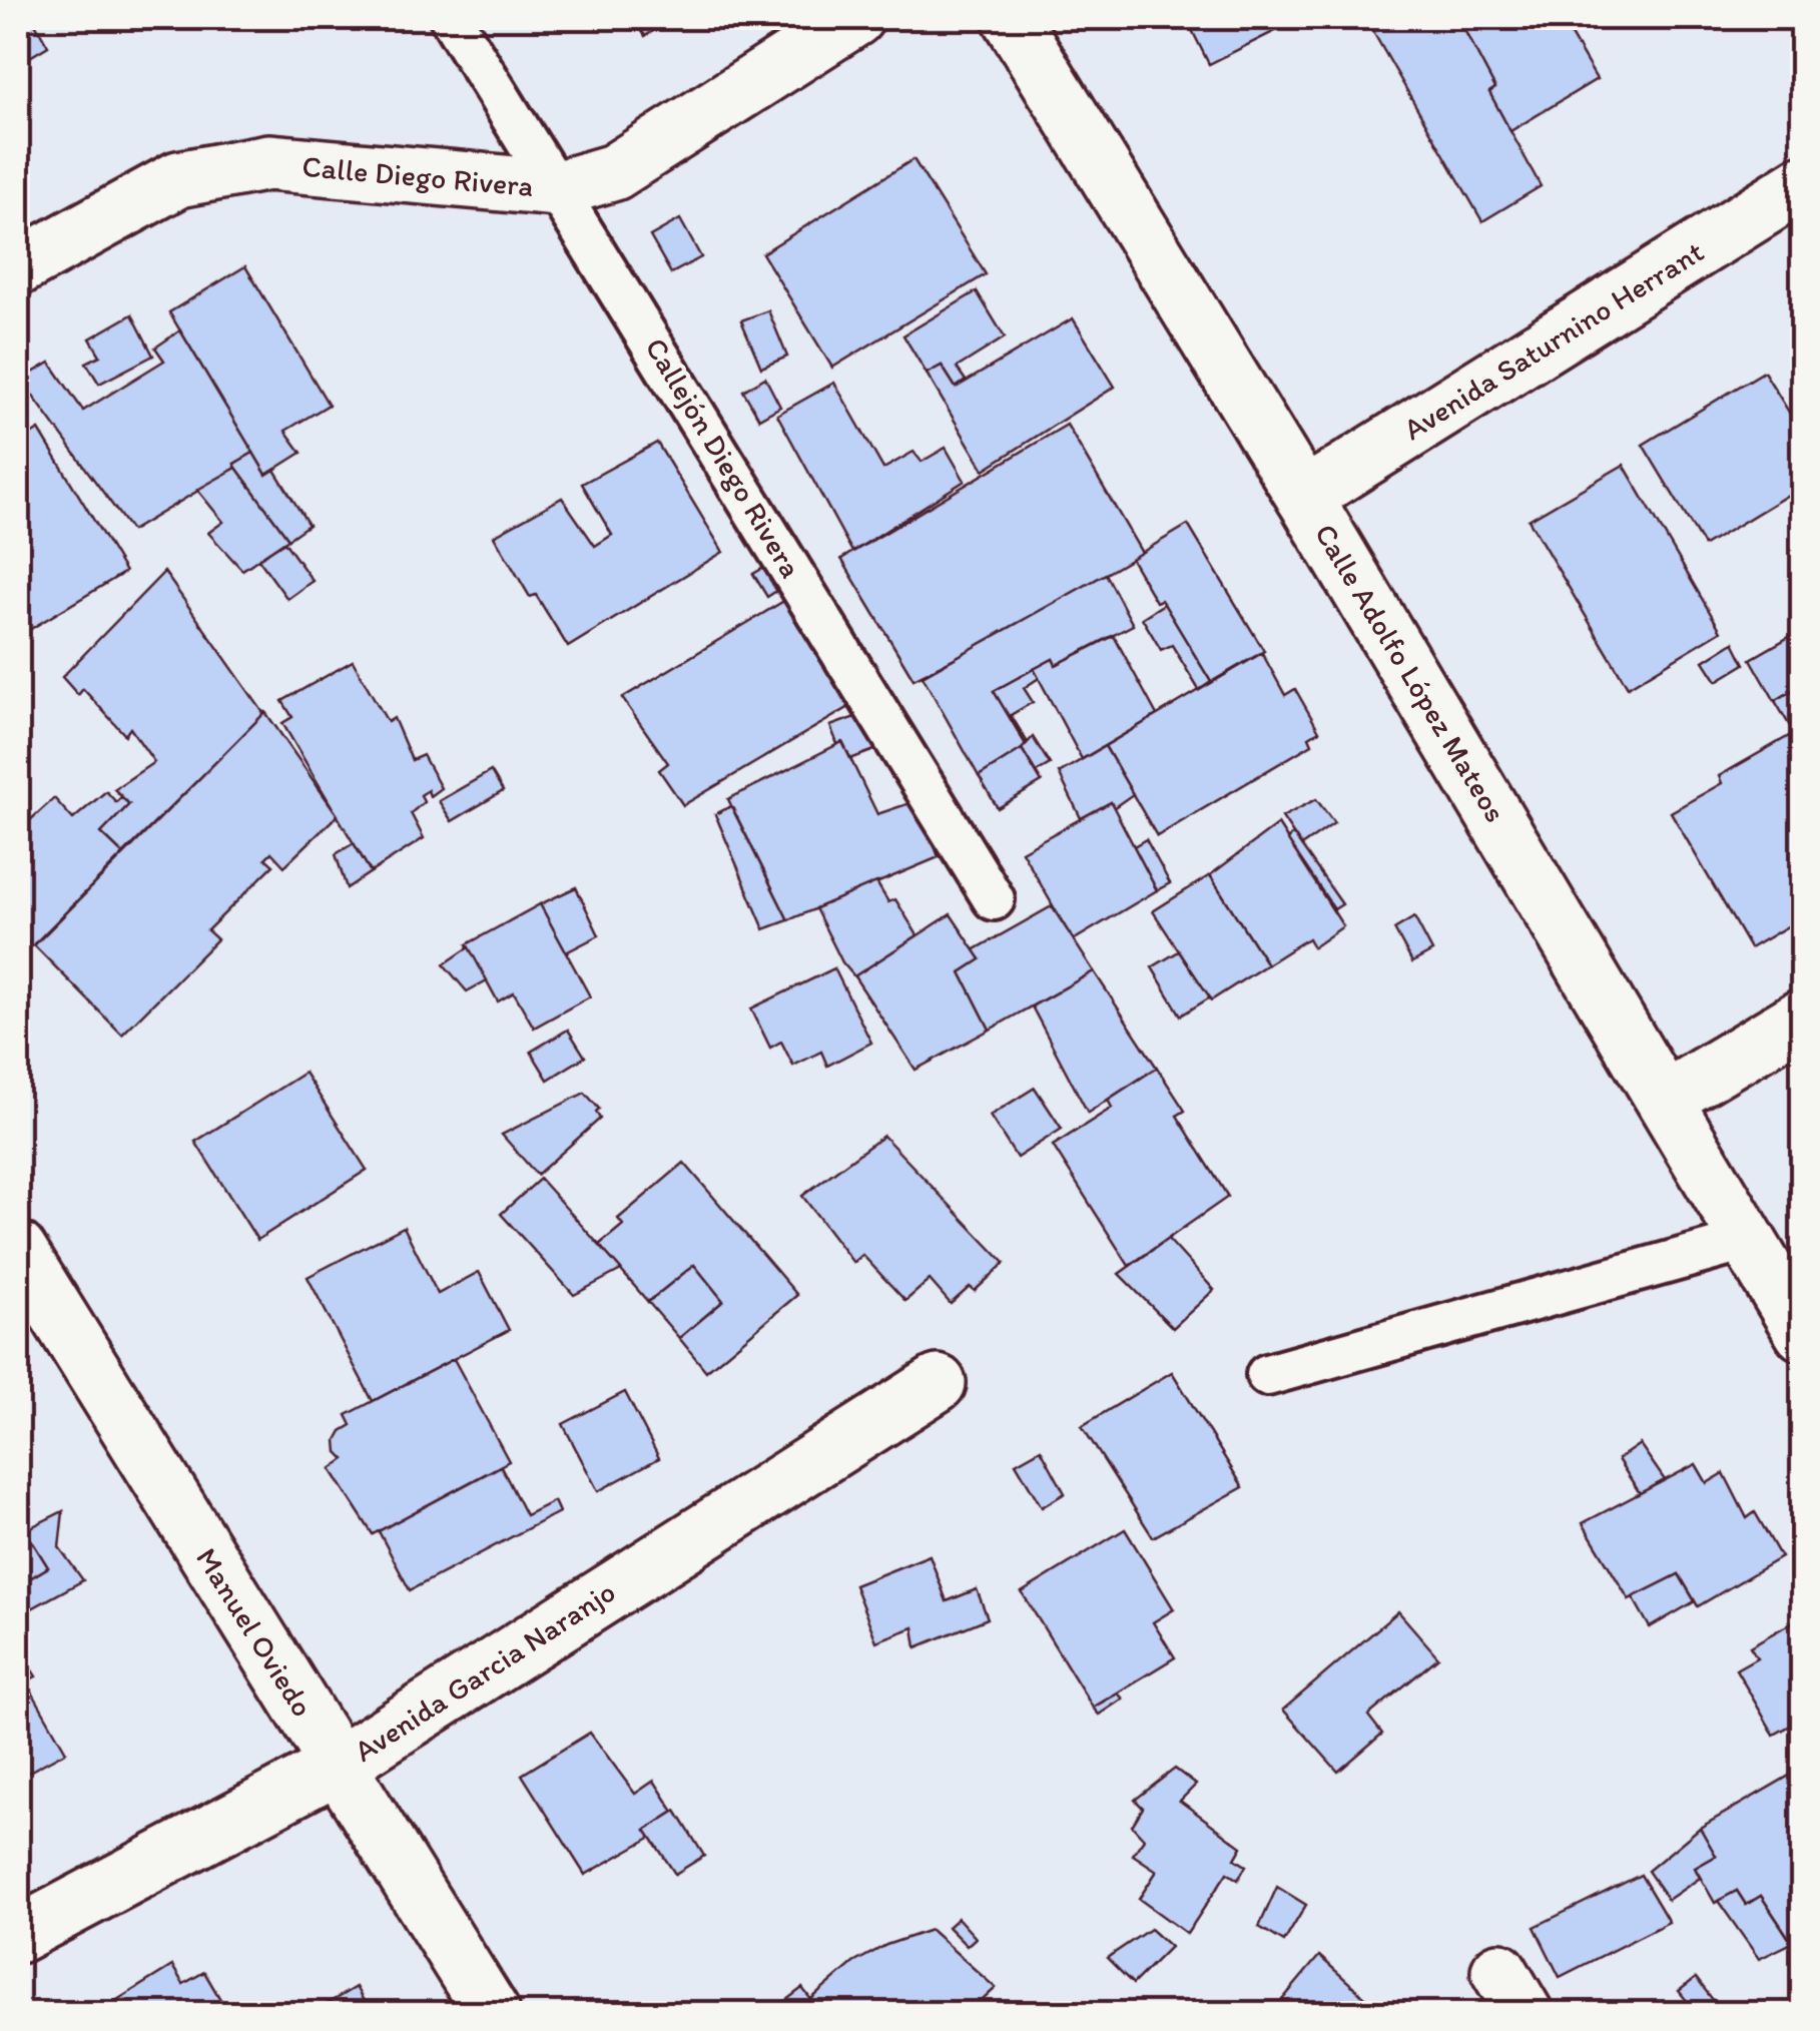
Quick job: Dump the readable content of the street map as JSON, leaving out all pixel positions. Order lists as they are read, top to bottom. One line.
{"streets":{"street":["Calle Diego Rivera","Avenida Saturnino Herrant","Calle Adolfo López Mateos","Manuel Oviedo","Avenida Garcia Naranjo"],"lane":["Callejón Diego Rivera"]},"crossings":[["Calle Diego Rivera","Callejón Diego Rivera"],["Avenida Saturnino Herrant","Calle Adolfo López Mateos"],["Manuel Oviedo","Avenida Garcia Naranjo"]]}
